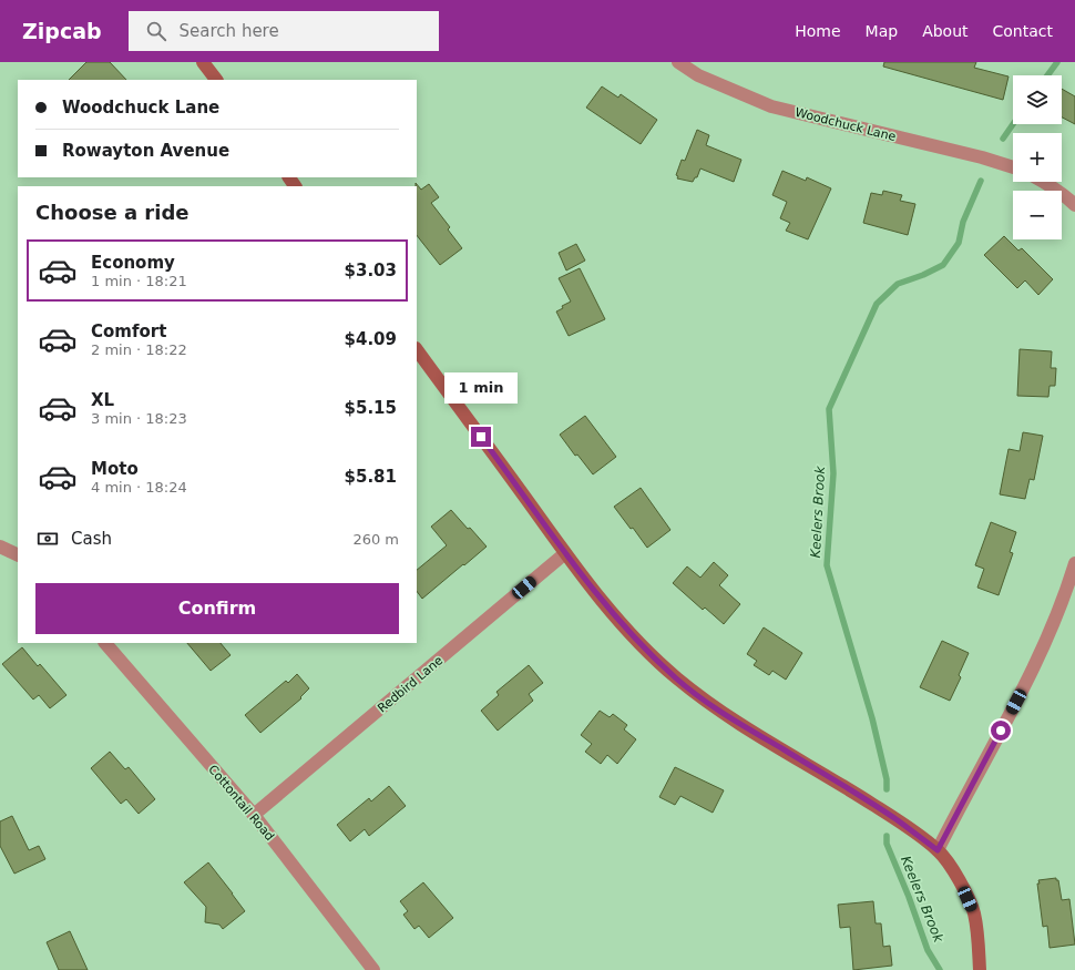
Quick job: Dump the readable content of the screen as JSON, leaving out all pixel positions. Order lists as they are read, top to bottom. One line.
{"streets":{"street":["Woodchuck Lane","Redbird Lane","Cottontail Road"]},"crossings":[["Redbird Lane","Cottontail Road"]],"water":["Keelers Brook"],"page":{"header":"Zipcab","search":"Search here","nav":["Home","Map","About","Contact"],"map_buttons":["+","−"],"banner":["Woodchuck Lane","Rowayton Avenue"],"heading":"Choose a ride","list":[{"name":"Economy","note":"1 min · 18:21","value":"$3.03"},{"name":"Comfort","note":"2 min · 18:22","value":"$4.09"},{"name":"XL","note":"3 min · 18:23","value":"$5.15"},{"name":"Moto","note":"4 min · 18:24","value":"$5.81"}],"bubble":"1 min","pay":["Cash","260 m"],"buttons":"Confirm"}}
